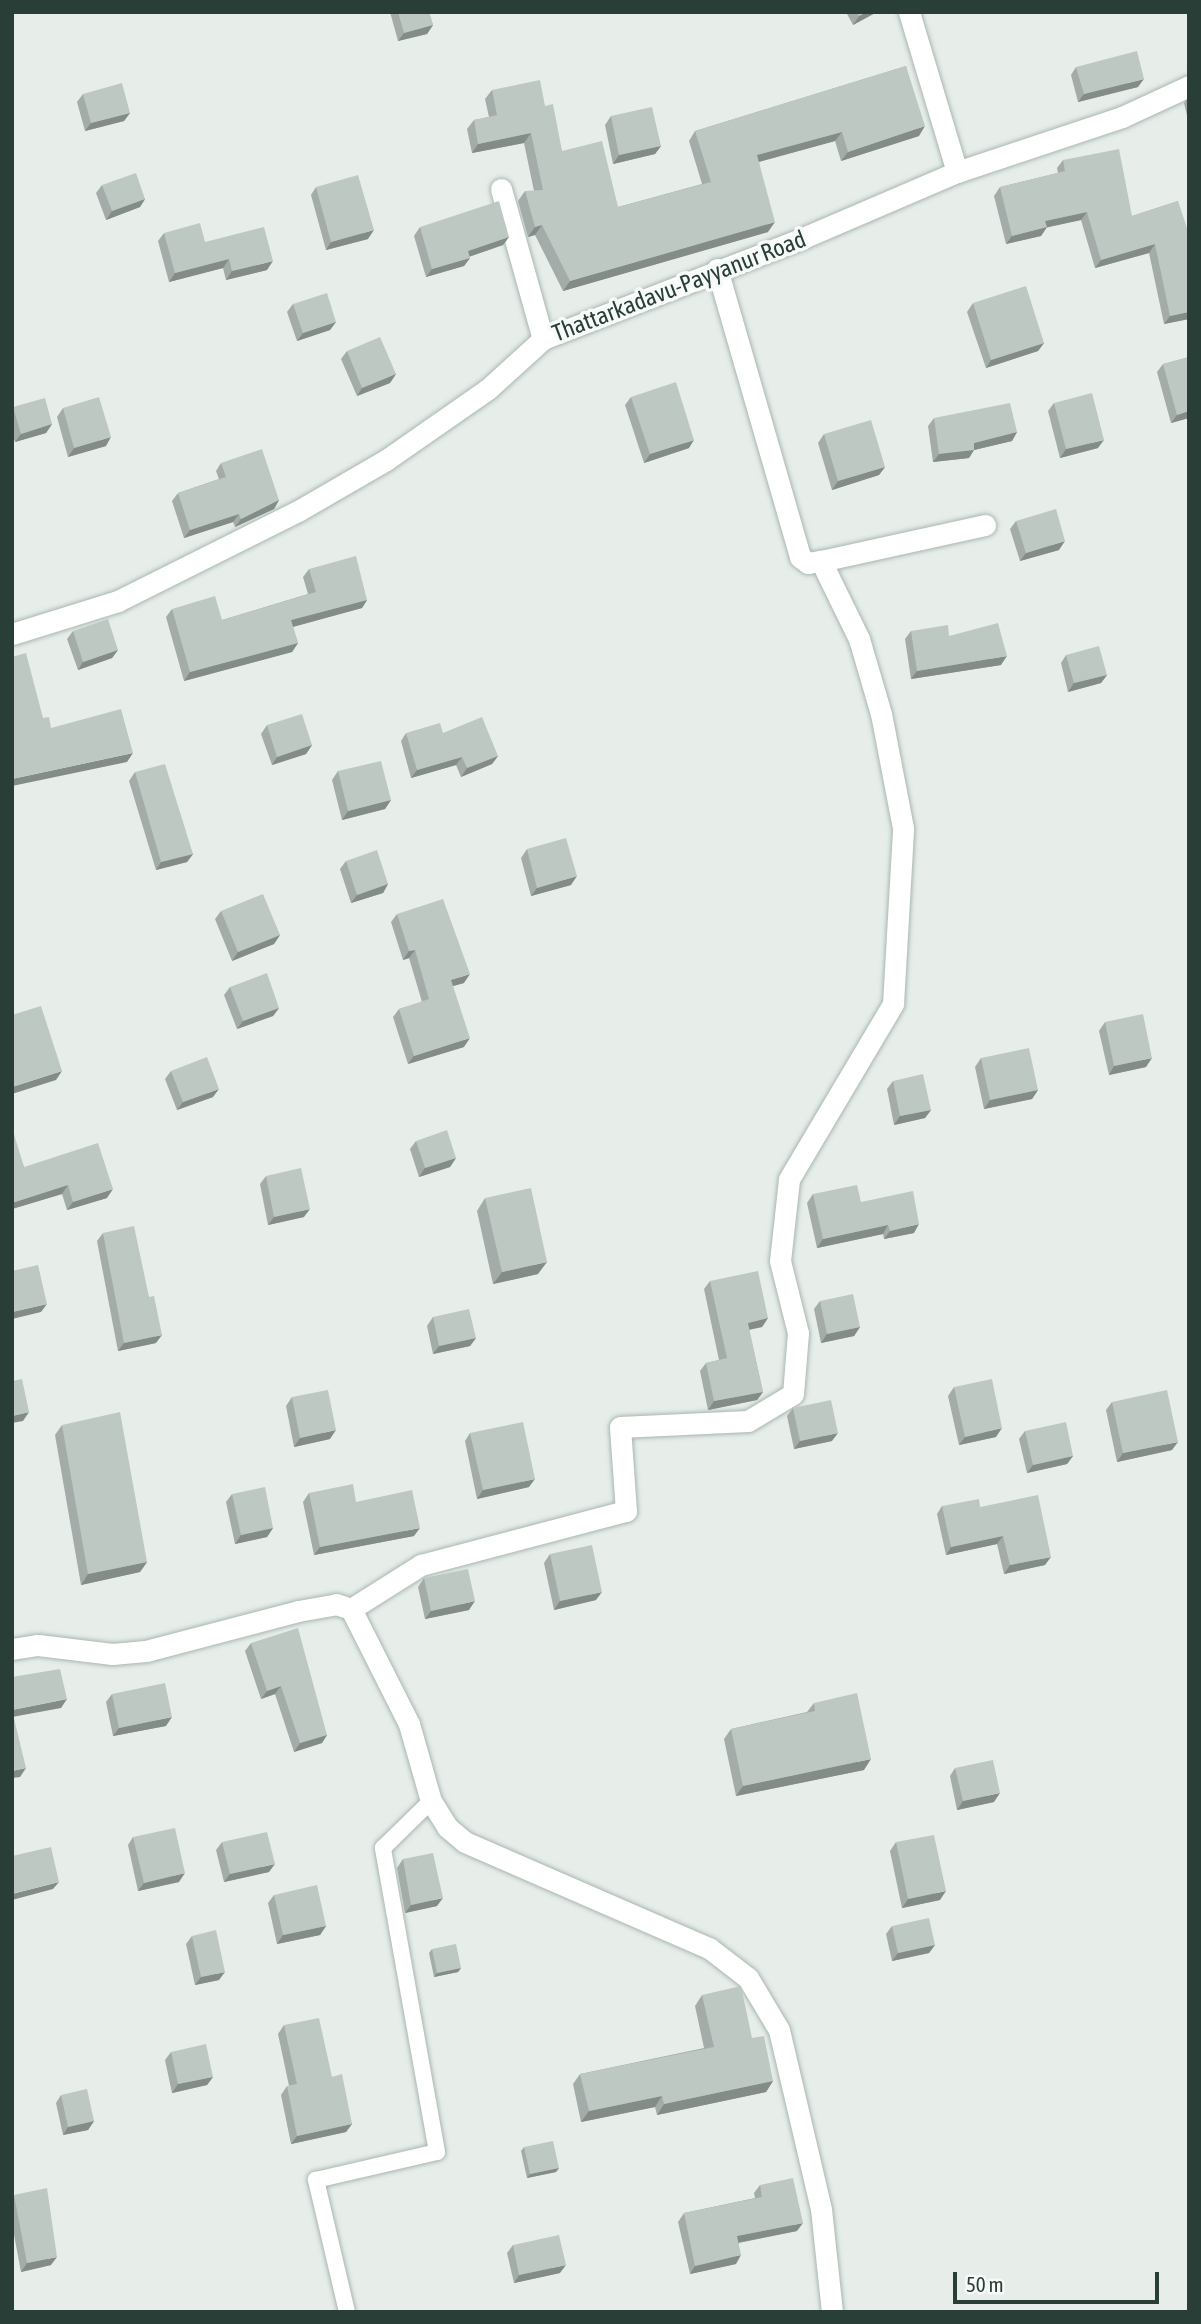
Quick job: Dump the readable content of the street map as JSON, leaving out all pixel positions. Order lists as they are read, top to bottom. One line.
{"streets":{"main road":["Thattarkadavu-Payyanur Road"]},"scale_bar":"50 m"}
